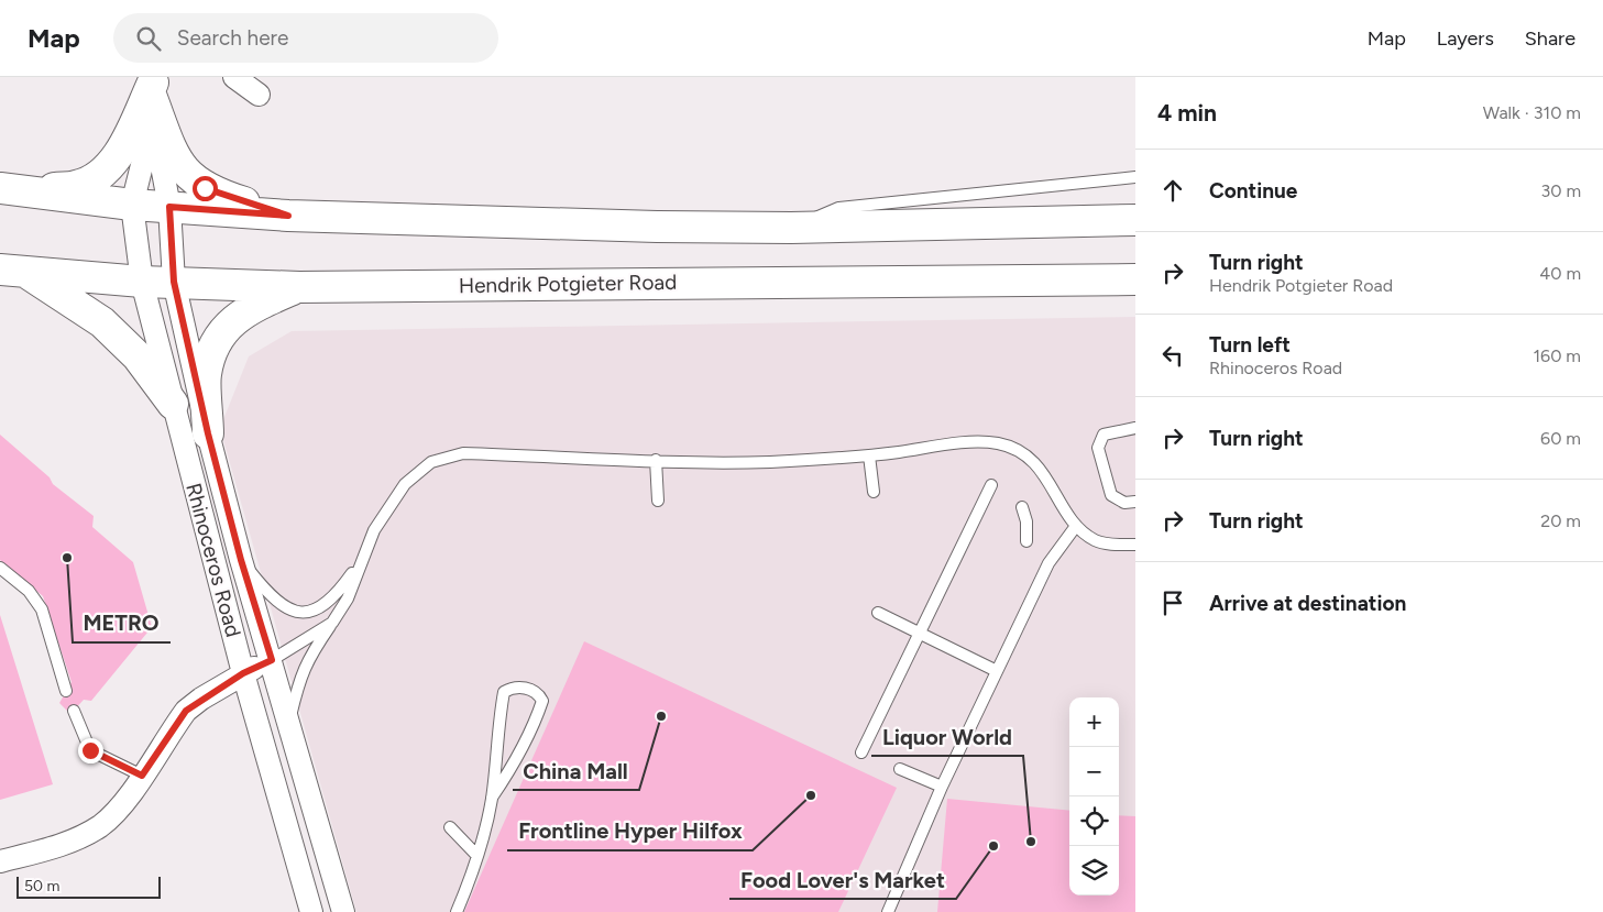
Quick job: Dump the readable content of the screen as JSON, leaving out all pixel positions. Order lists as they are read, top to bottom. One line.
{"streets":{"main road":["Hendrik Potgieter Road"],"street":["Rhinoceros Road"]},"crossings":[["Hendrik Potgieter Road","Rhinoceros Road"]],"places":["METRO","China Mall","Frontline Hyper Hilfox","Liquor World","Food Lover's Market"],"scale_bar":"50 m","page":{"header":"Map","search":"Search here","nav":["Map","Layers","Share"],"heading":["4 min","Walk · 310 m"],"list":[["Continue","30 m"],["Turn right","Hendrik Potgieter Road","40 m"],["Turn left","Rhinoceros Road","160 m"],["Turn right","60 m"],["Turn right","20 m"],"Arrive at destination"],"map_buttons":["+","−"],"scale":"50 m"}}
